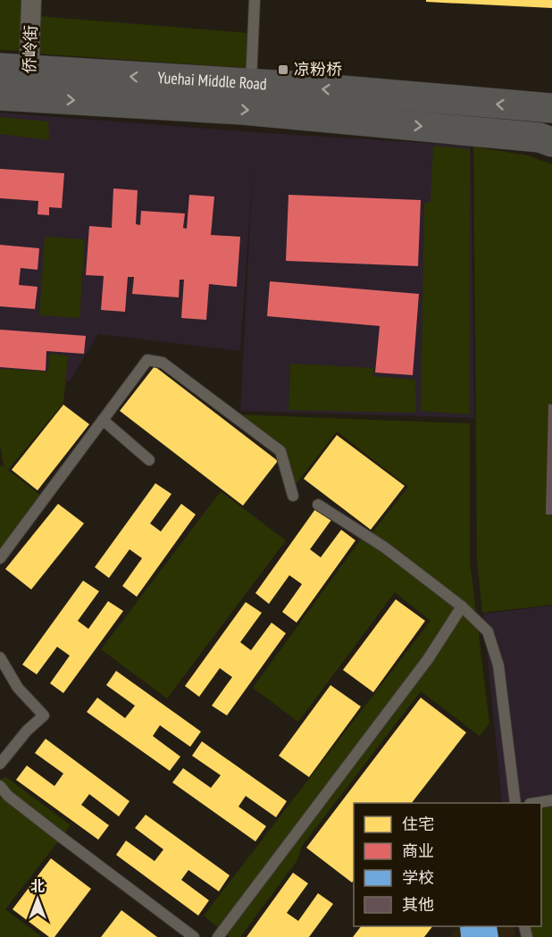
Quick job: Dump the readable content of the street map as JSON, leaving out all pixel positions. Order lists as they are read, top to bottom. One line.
{"streets":{"highway":["Yuehai Middle Road"],"street":["侨岭街"]},"crossings":[["侨岭街","Yuehai Middle Road"]],"places":{"transit":["凉粉桥"]},"legend":["住宅","商业","学校","其他"],"north":"top"}
